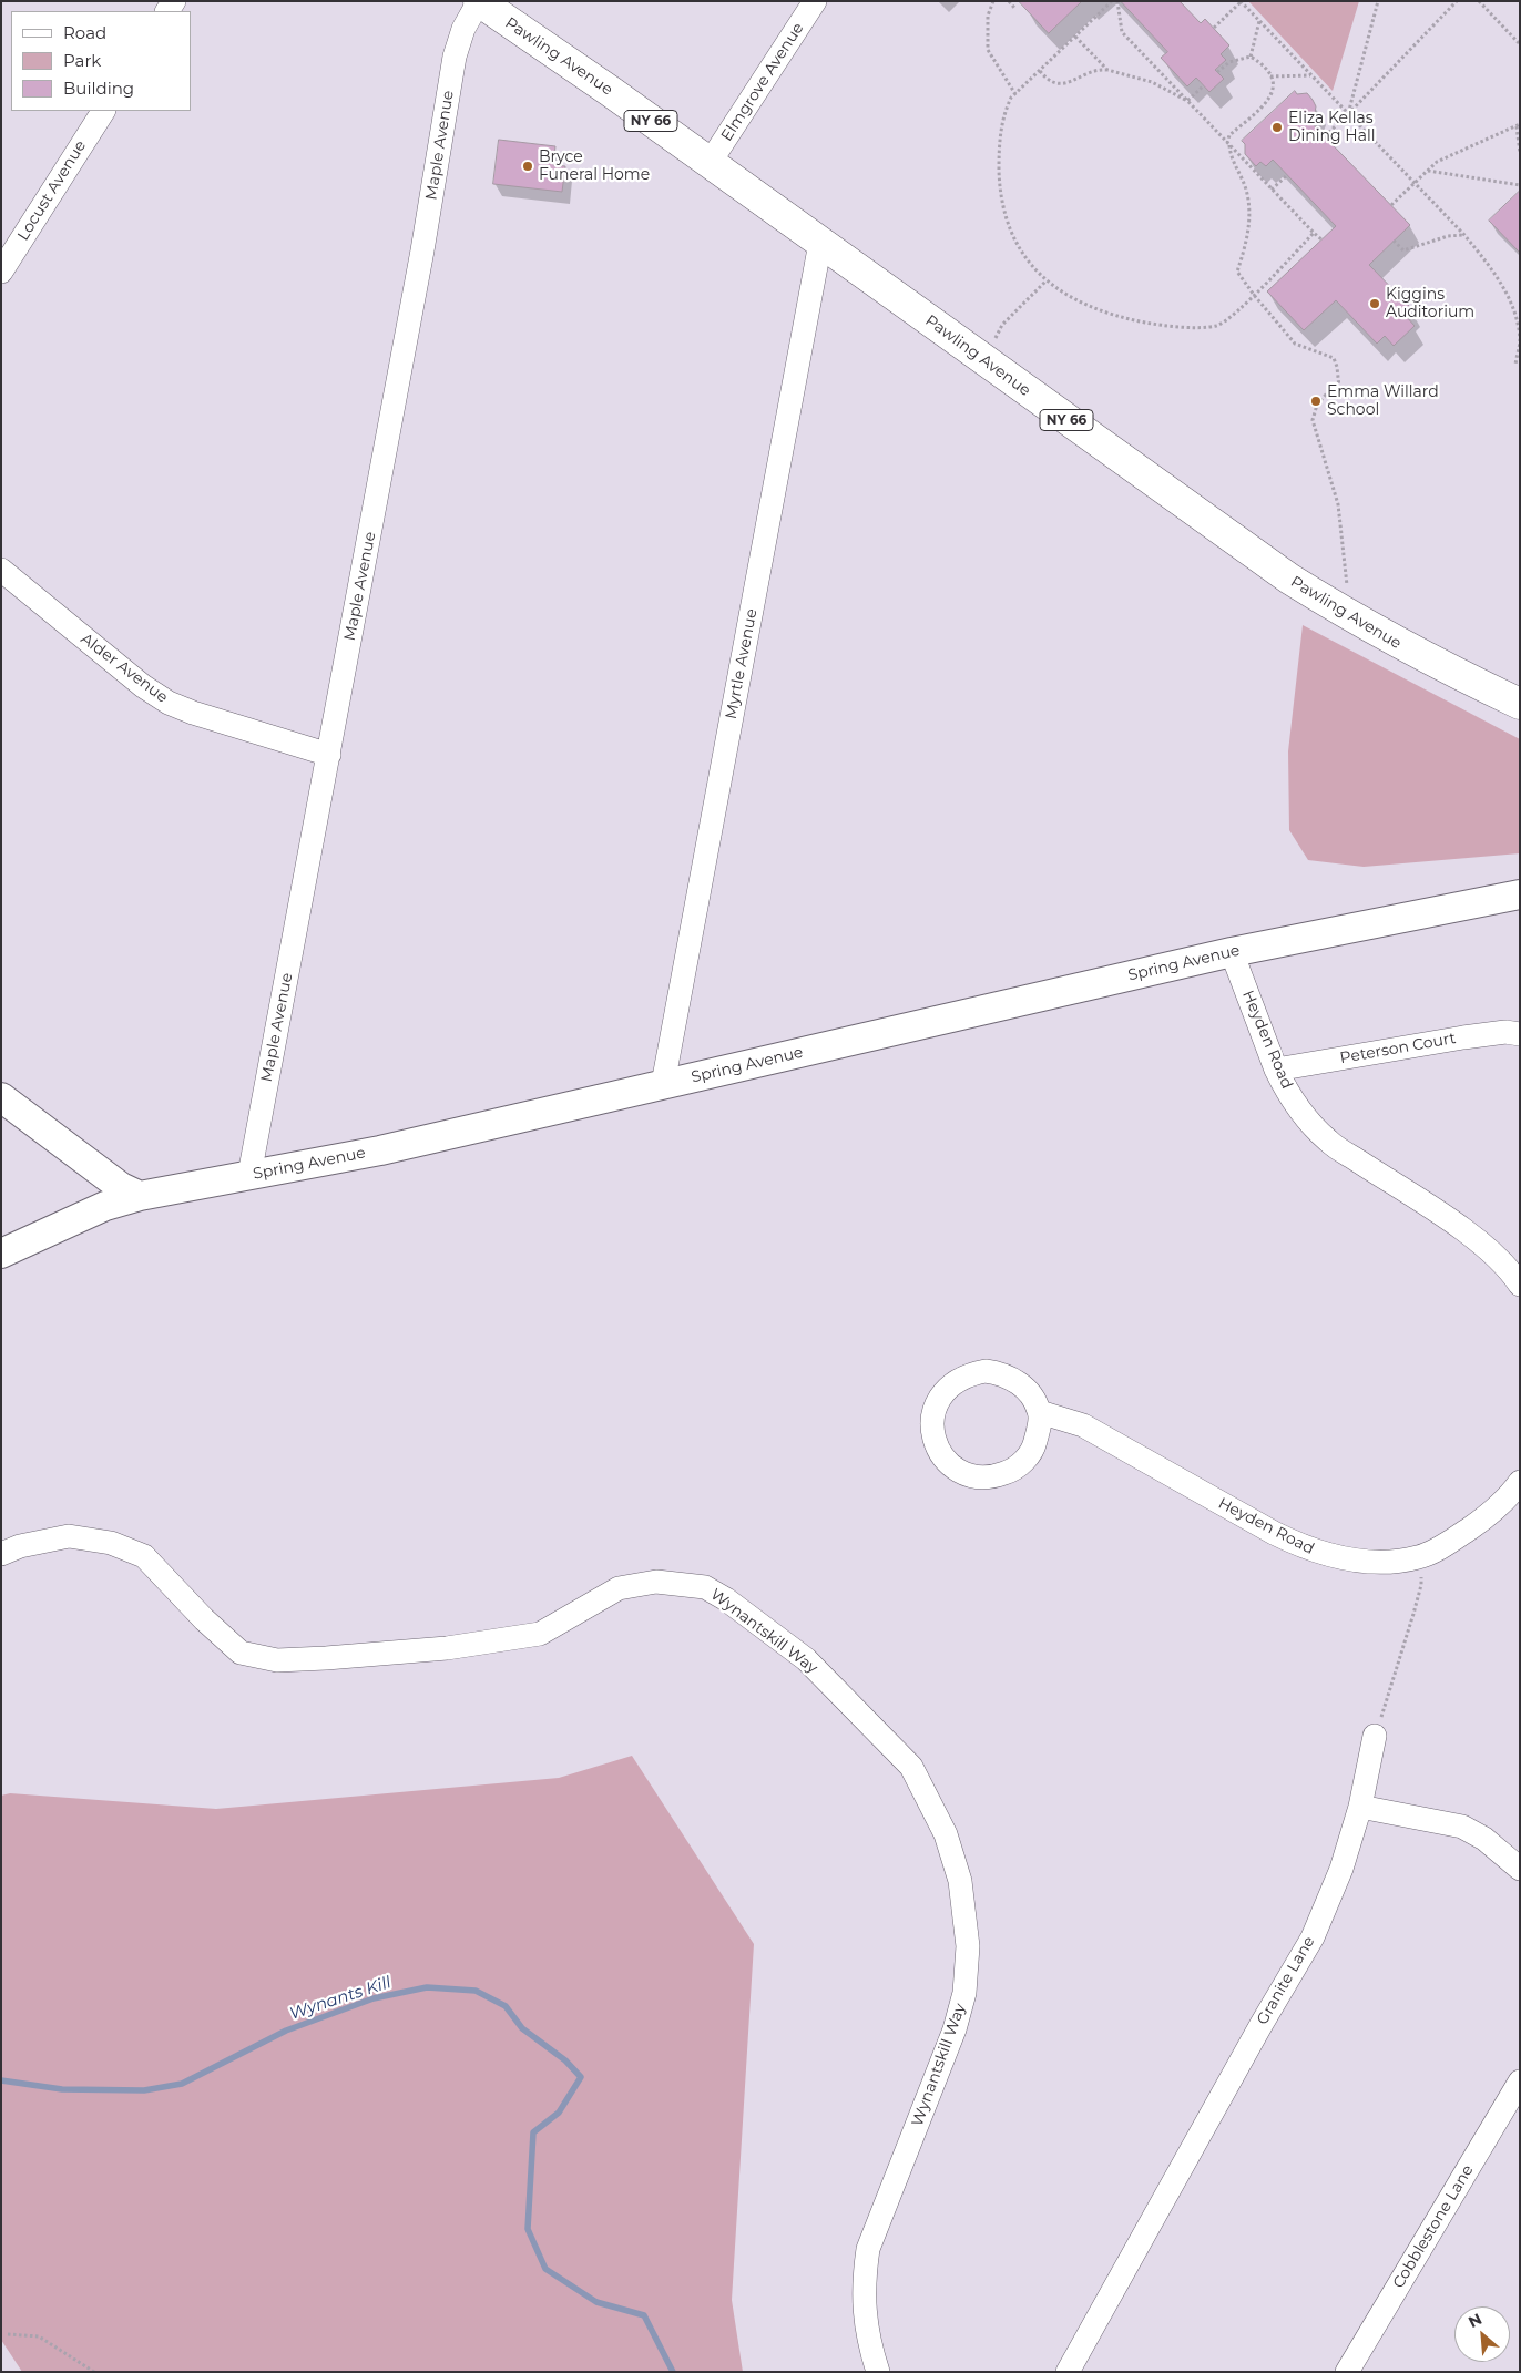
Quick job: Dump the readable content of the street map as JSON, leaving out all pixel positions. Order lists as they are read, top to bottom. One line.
{"streets":{"main road":["Pawling Avenue","NY 66"],"street":["Elmgrove Avenue","Maple Avenue","Locust Avenue","Myrtle Avenue","Alder Avenue","Spring Avenue","Heyden Road","Peterson Court","Wynantskill Way","Granite Lane","Cobblestone Lane"]},"crossings":[["Pawling Avenue","Elmgrove Avenue"],["Pawling Avenue","Maple Avenue"],["Pawling Avenue","Myrtle Avenue"],["Maple Avenue","Alder Avenue"],["Maple Avenue","Spring Avenue"],["Myrtle Avenue","Spring Avenue"],["Spring Avenue","Heyden Road"],["Heyden Road","Peterson Court"]],"water":["Wynants Kill"],"places":["Eliza Kellas Dining Hall","Bryce Funeral Home","Kiggins Auditorium","Emma Willard School"],"legend":["Road","Park","Building"],"north":"top left"}
